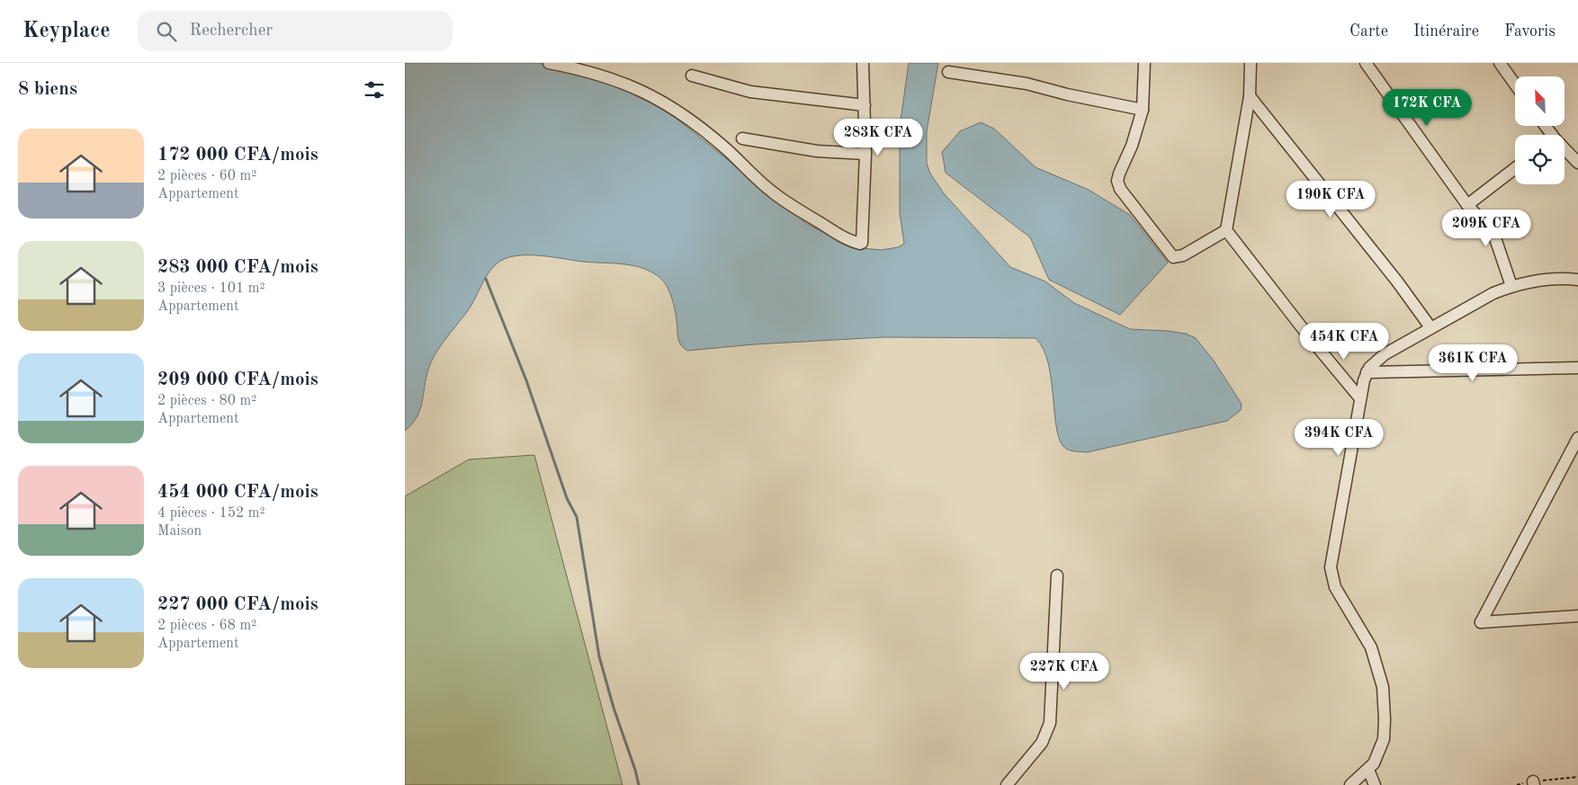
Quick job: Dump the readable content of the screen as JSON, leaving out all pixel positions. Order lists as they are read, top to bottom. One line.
{"north":"top left","page":{"header":"Keyplace","search":"Rechercher","nav":["Carte","Itinéraire","Favoris"],"heading":"8 biens","price":["172K CFA","283K CFA","190K CFA","209K CFA","454K CFA","361K CFA","394K CFA","227K CFA"],"list":[{"name":"172 000 CFA/mois","note":"2 pièces · 60 m² · Appartement"},{"name":"283 000 CFA/mois","note":"3 pièces · 101 m² · Appartement"},{"name":"209 000 CFA/mois","note":"2 pièces · 80 m² · Appartement"},{"name":"454 000 CFA/mois","note":"4 pièces · 152 m² · Maison"},{"name":"227 000 CFA/mois","note":"2 pièces · 68 m² · Appartement"}]}}
